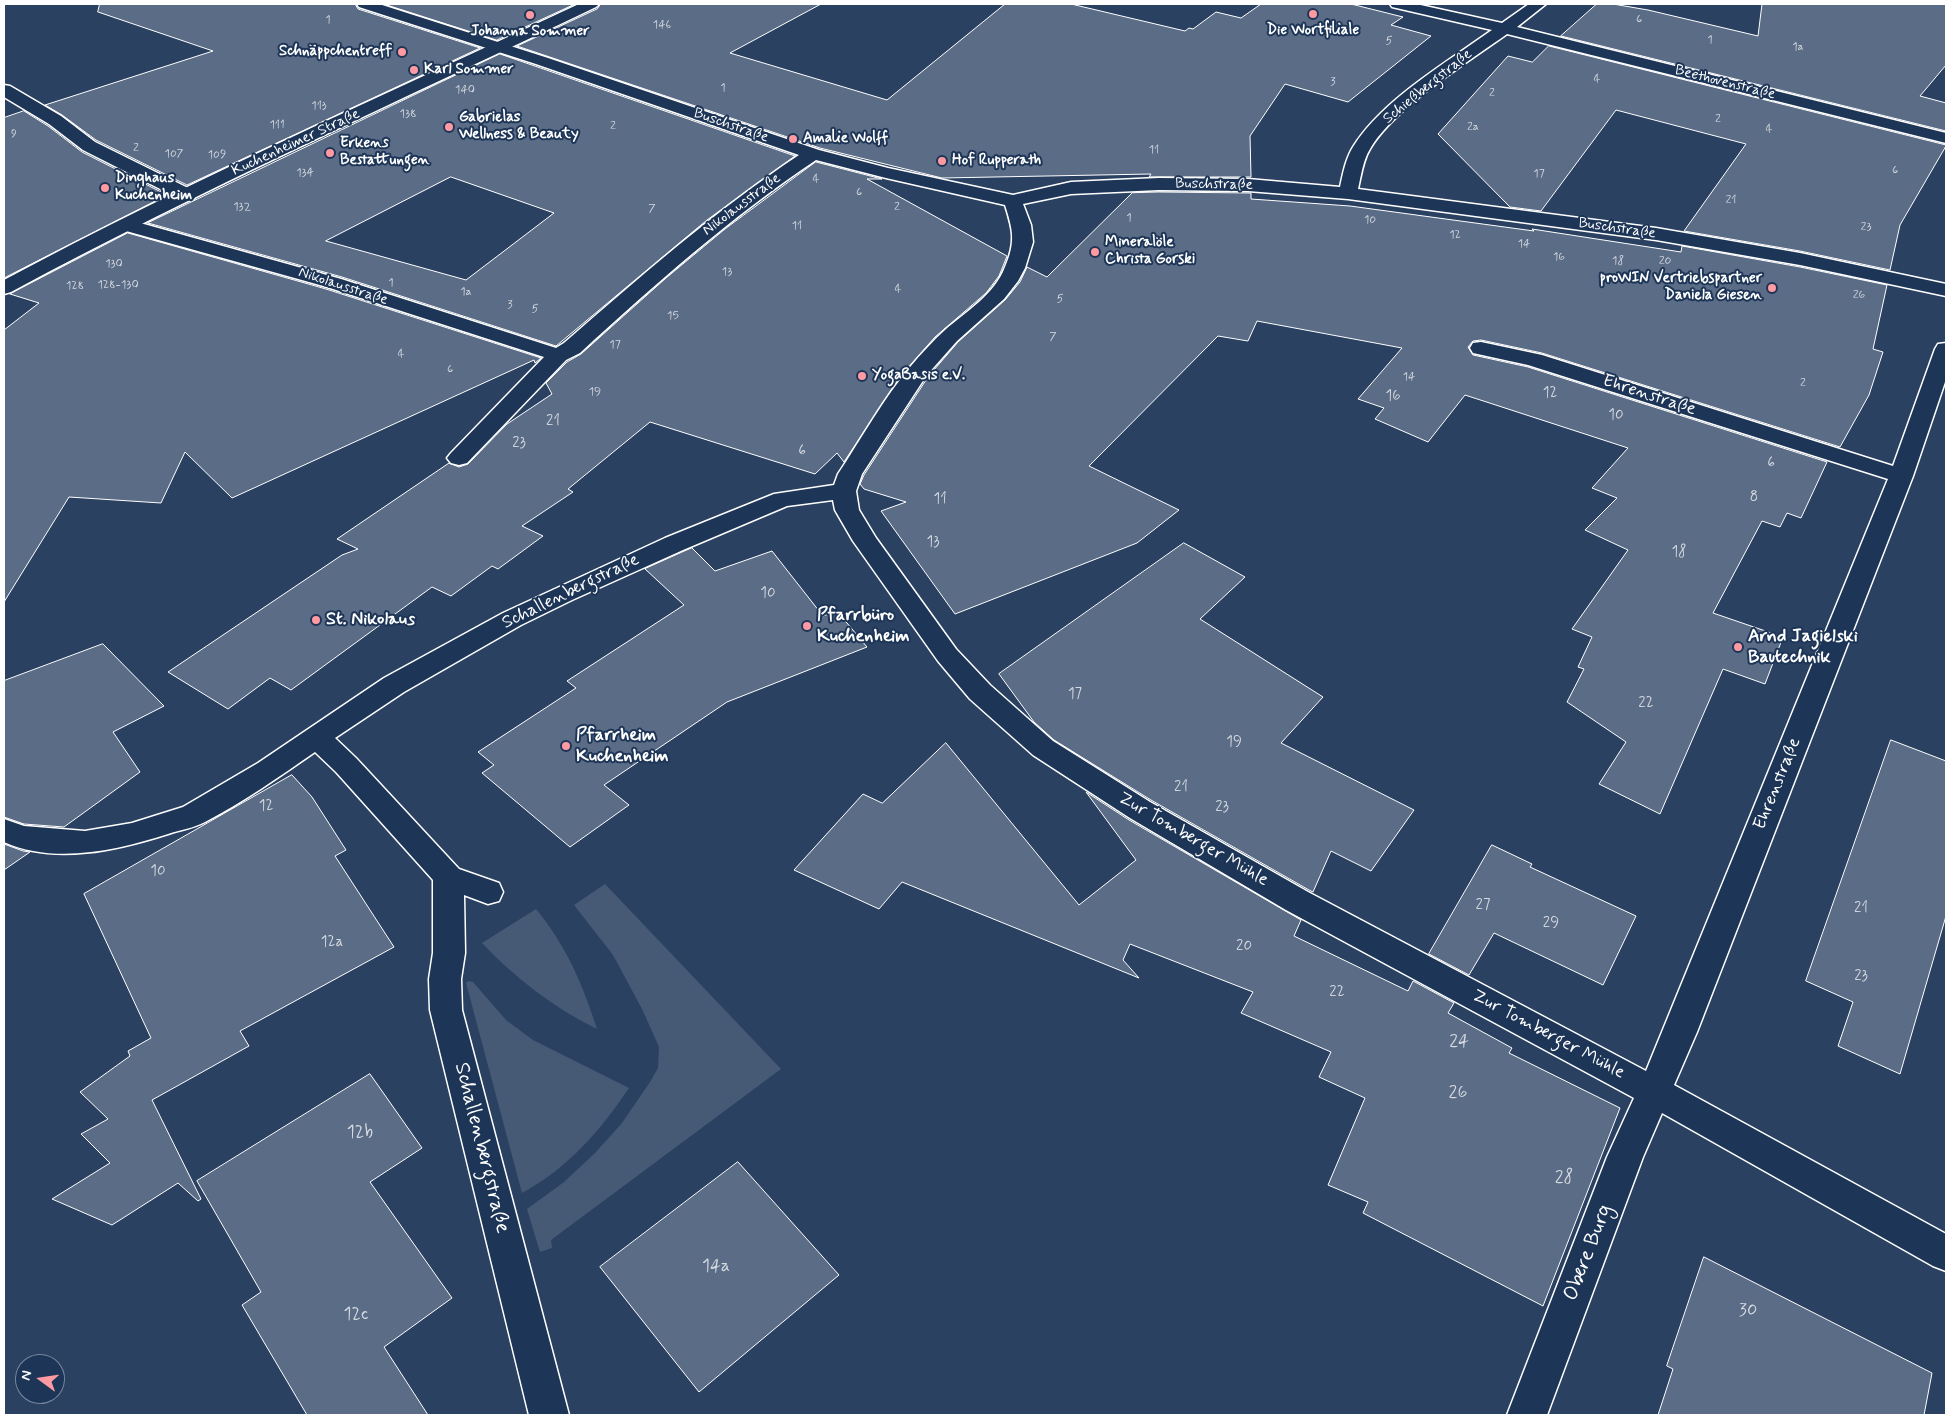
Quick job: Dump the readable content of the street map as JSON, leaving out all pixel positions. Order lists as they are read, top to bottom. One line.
{"streets":{"street":["Beethovenstraße","Schießbergstraße","Buschstraße","Kuchenheimer Straße","Nikolausstraße","Ehrenstraße","Schallenbergstraße","Zur Tomberger Mühle","Obere Burg"]},"crossings":[["Beethovenstraße","Schießbergstraße"],["Schießbergstraße","Buschstraße"],["Buschstraße","Kuchenheimer Straße"],["Buschstraße","Nikolausstraße"],["Kuchenheimer Straße","Nikolausstraße"],["Ehrenstraße","Zur Tomberger Mühle"],["Ehrenstraße","Obere Burg"],["Schallenbergstraße","Zur Tomberger Mühle"],["Zur Tomberger Mühle","Obere Burg"]],"places":["Die Wortfiliale","Johanna Sommer","Schnäppchentreff","Karl Sommer","Gabrielas Wellness & Beauty","Amalie Wolff","Erkens Bestattungen","Hof Rupperath","Dinghaus Kuchenheim","Mineralöle Christa Gorski","proWIN Vertriebspartner Daniela Giesen","YogaBasis e.V.","St. Nikolaus","Pfarrbüro Kuchenheim","Arnd Jagielski Bautechnik","Pfarrheim Kuchenheim"],"house_numbers":["6","1","146","1","5","1a","4","3","1","140","2","113","138","2","111","2","2a","4","9","2","11","107","109","6","134","17","4","6","21","132","2","7","1","10","11","23","12","14","16","18","20","130","13","1","128-130","128","4","1a","26","5","3","5","15","7","17","4","6","14","2","19","12","16","10","21","23","6","6","8","11","13","18","10","17","22","19","21","12","23","10","27","21","29","12a","20","23","22","24","26","12b","28","14a","30","12c"],"north":"left"}
